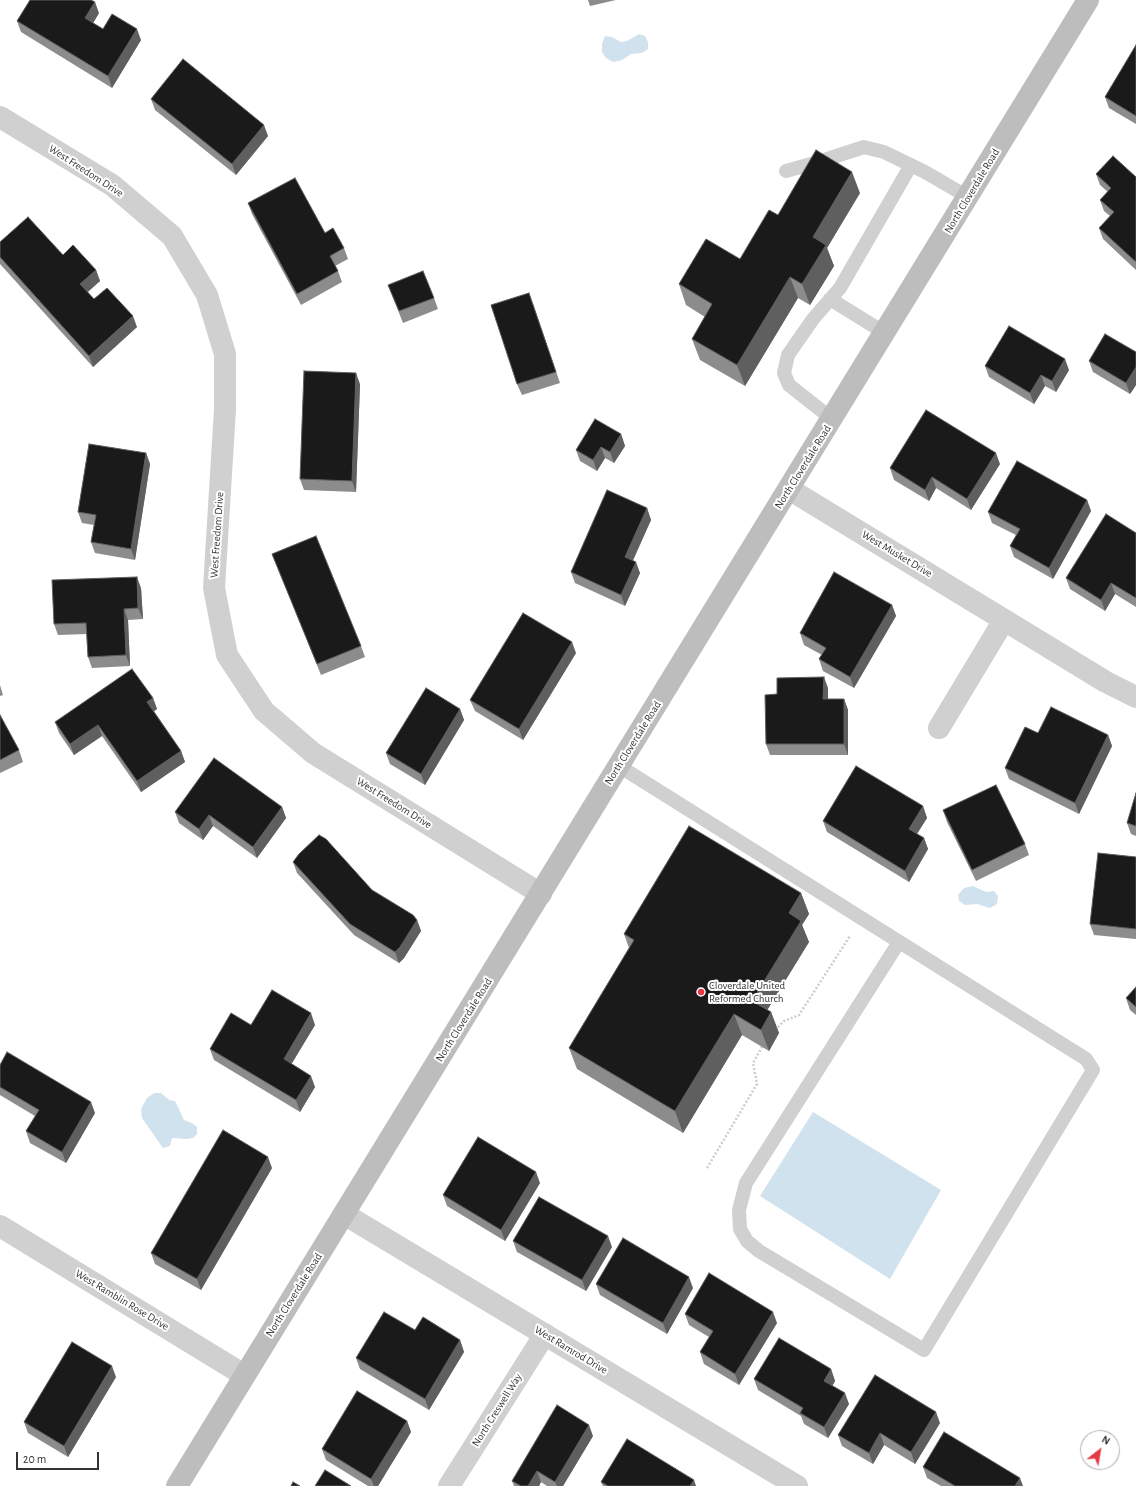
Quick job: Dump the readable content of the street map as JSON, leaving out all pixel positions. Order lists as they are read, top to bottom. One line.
{"streets":{"main road":["North Cloverdale Road"],"street":["West Freedom Drive","West Musket Drive","West Ramblin Rose Drive","West Ramrod Drive","North Creswell Way"]},"crossings":[["West Freedom Drive","North Cloverdale Road"],["North Cloverdale Road","West Musket Drive"],["North Cloverdale Road","West Ramblin Rose Drive"],["North Cloverdale Road","West Ramrod Drive"],["West Ramrod Drive","North Creswell Way"]],"places":["Cloverdale United Reformed Church"],"scale_bar":"20 m","north":"top right"}
